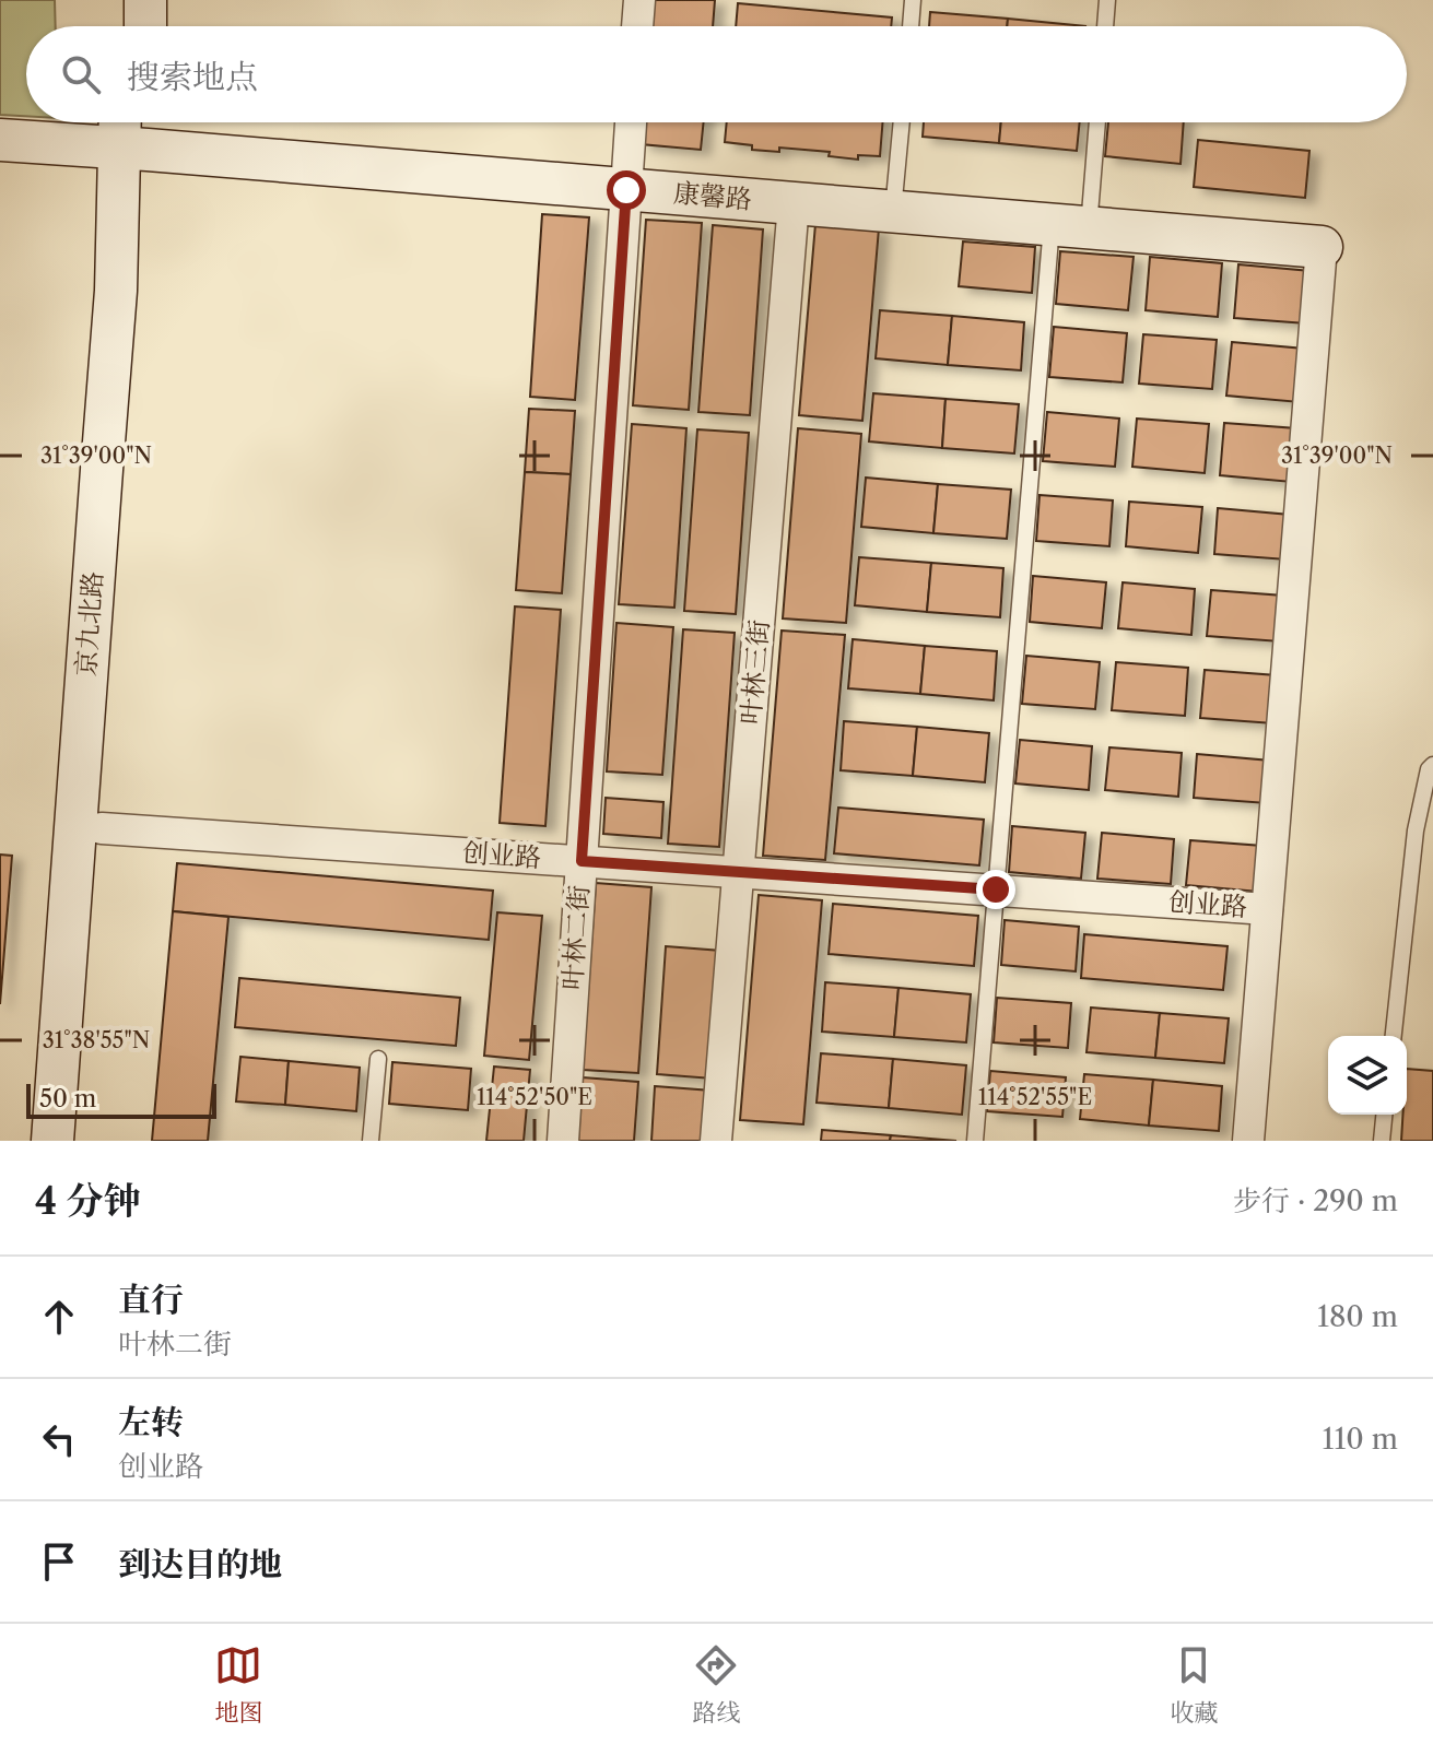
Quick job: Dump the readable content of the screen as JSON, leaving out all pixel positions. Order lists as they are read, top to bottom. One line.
{"streets":{"main road":["康馨路","京九北路"],"street":["叶林三街","创业路","叶林二街"]},"crossings":[["康馨路","京九北路"],["康馨路","叶林三街"],["康馨路","叶林二街"],["京九北路","创业路"],["叶林三街","创业路"],["创业路","叶林二街"]],"scale_bar":"50 m","page":{"search":"搜索地点","scale":"50 m","heading":["4 分钟","步行 · 290 m"],"list":[["直行","叶林二街","180 m"],["左转","创业路","110 m"],"到达目的地"],"nav":["地图","路线","收藏"]},"coordinates":["31°39'00\"N","31°38'55\"N","114°52'50\"E","114°52'55\"E"]}
